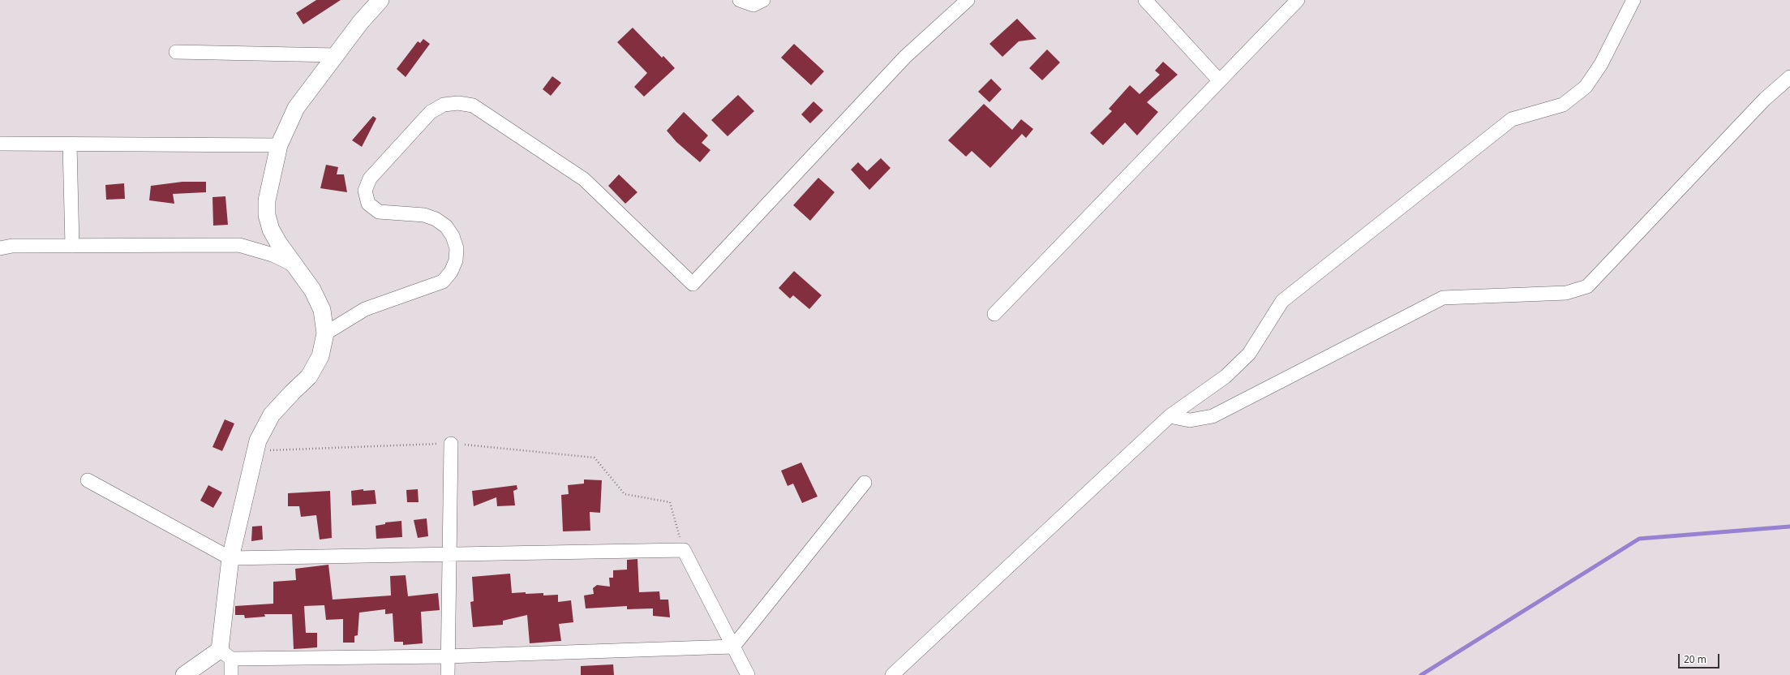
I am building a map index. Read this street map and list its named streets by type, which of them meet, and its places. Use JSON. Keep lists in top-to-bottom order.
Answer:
{
  "scale_bar": "20 m"
}
